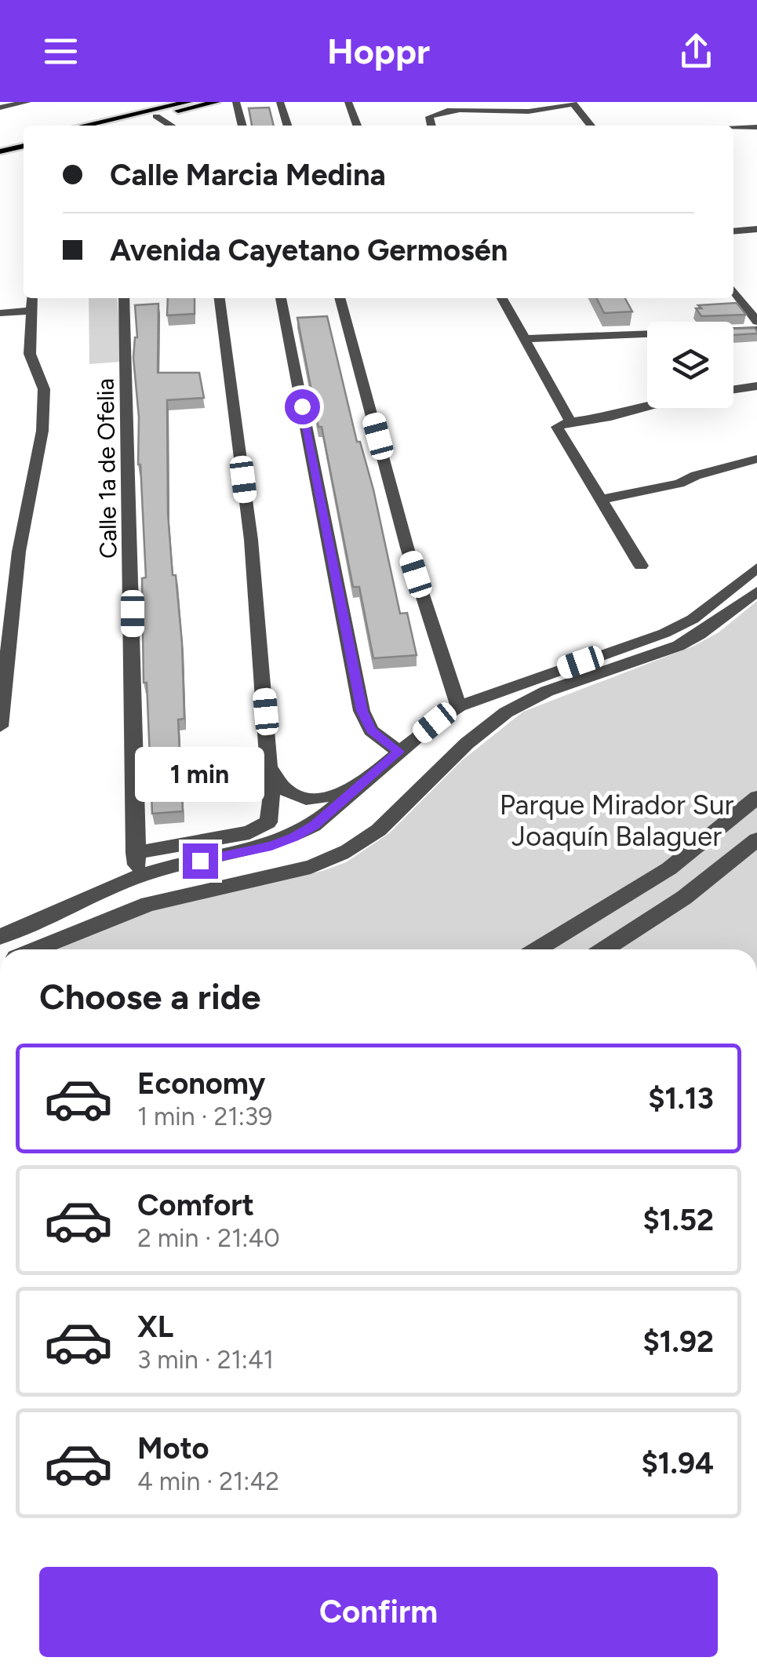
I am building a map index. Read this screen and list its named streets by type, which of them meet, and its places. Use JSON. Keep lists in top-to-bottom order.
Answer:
{
  "streets": {
    "street": ["Calle 1a de Ofelia"]
  },
  "parks": ["Parque Mirador Sur Joaquín Balaguer"],
  "page": {
    "header": "Hoppr",
    "banner": ["Calle Marcia Medina", "Avenida Cayetano Germosén"],
    "bubble": "1 min",
    "heading": "Choose a ride",
    "list": [
      {
        "name": "Economy",
        "note": "1 min · 21:39",
        "value": "$1.13"
      },
      {
        "name": "Comfort",
        "note": "2 min · 21:40",
        "value": "$1.52"
      },
      {
        "name": "XL",
        "note": "3 min · 21:41",
        "value": "$1.92"
      },
      {
        "name": "Moto",
        "note": "4 min · 21:42",
        "value": "$1.94"
      }
    ],
    "buttons": "Confirm"
  }
}
